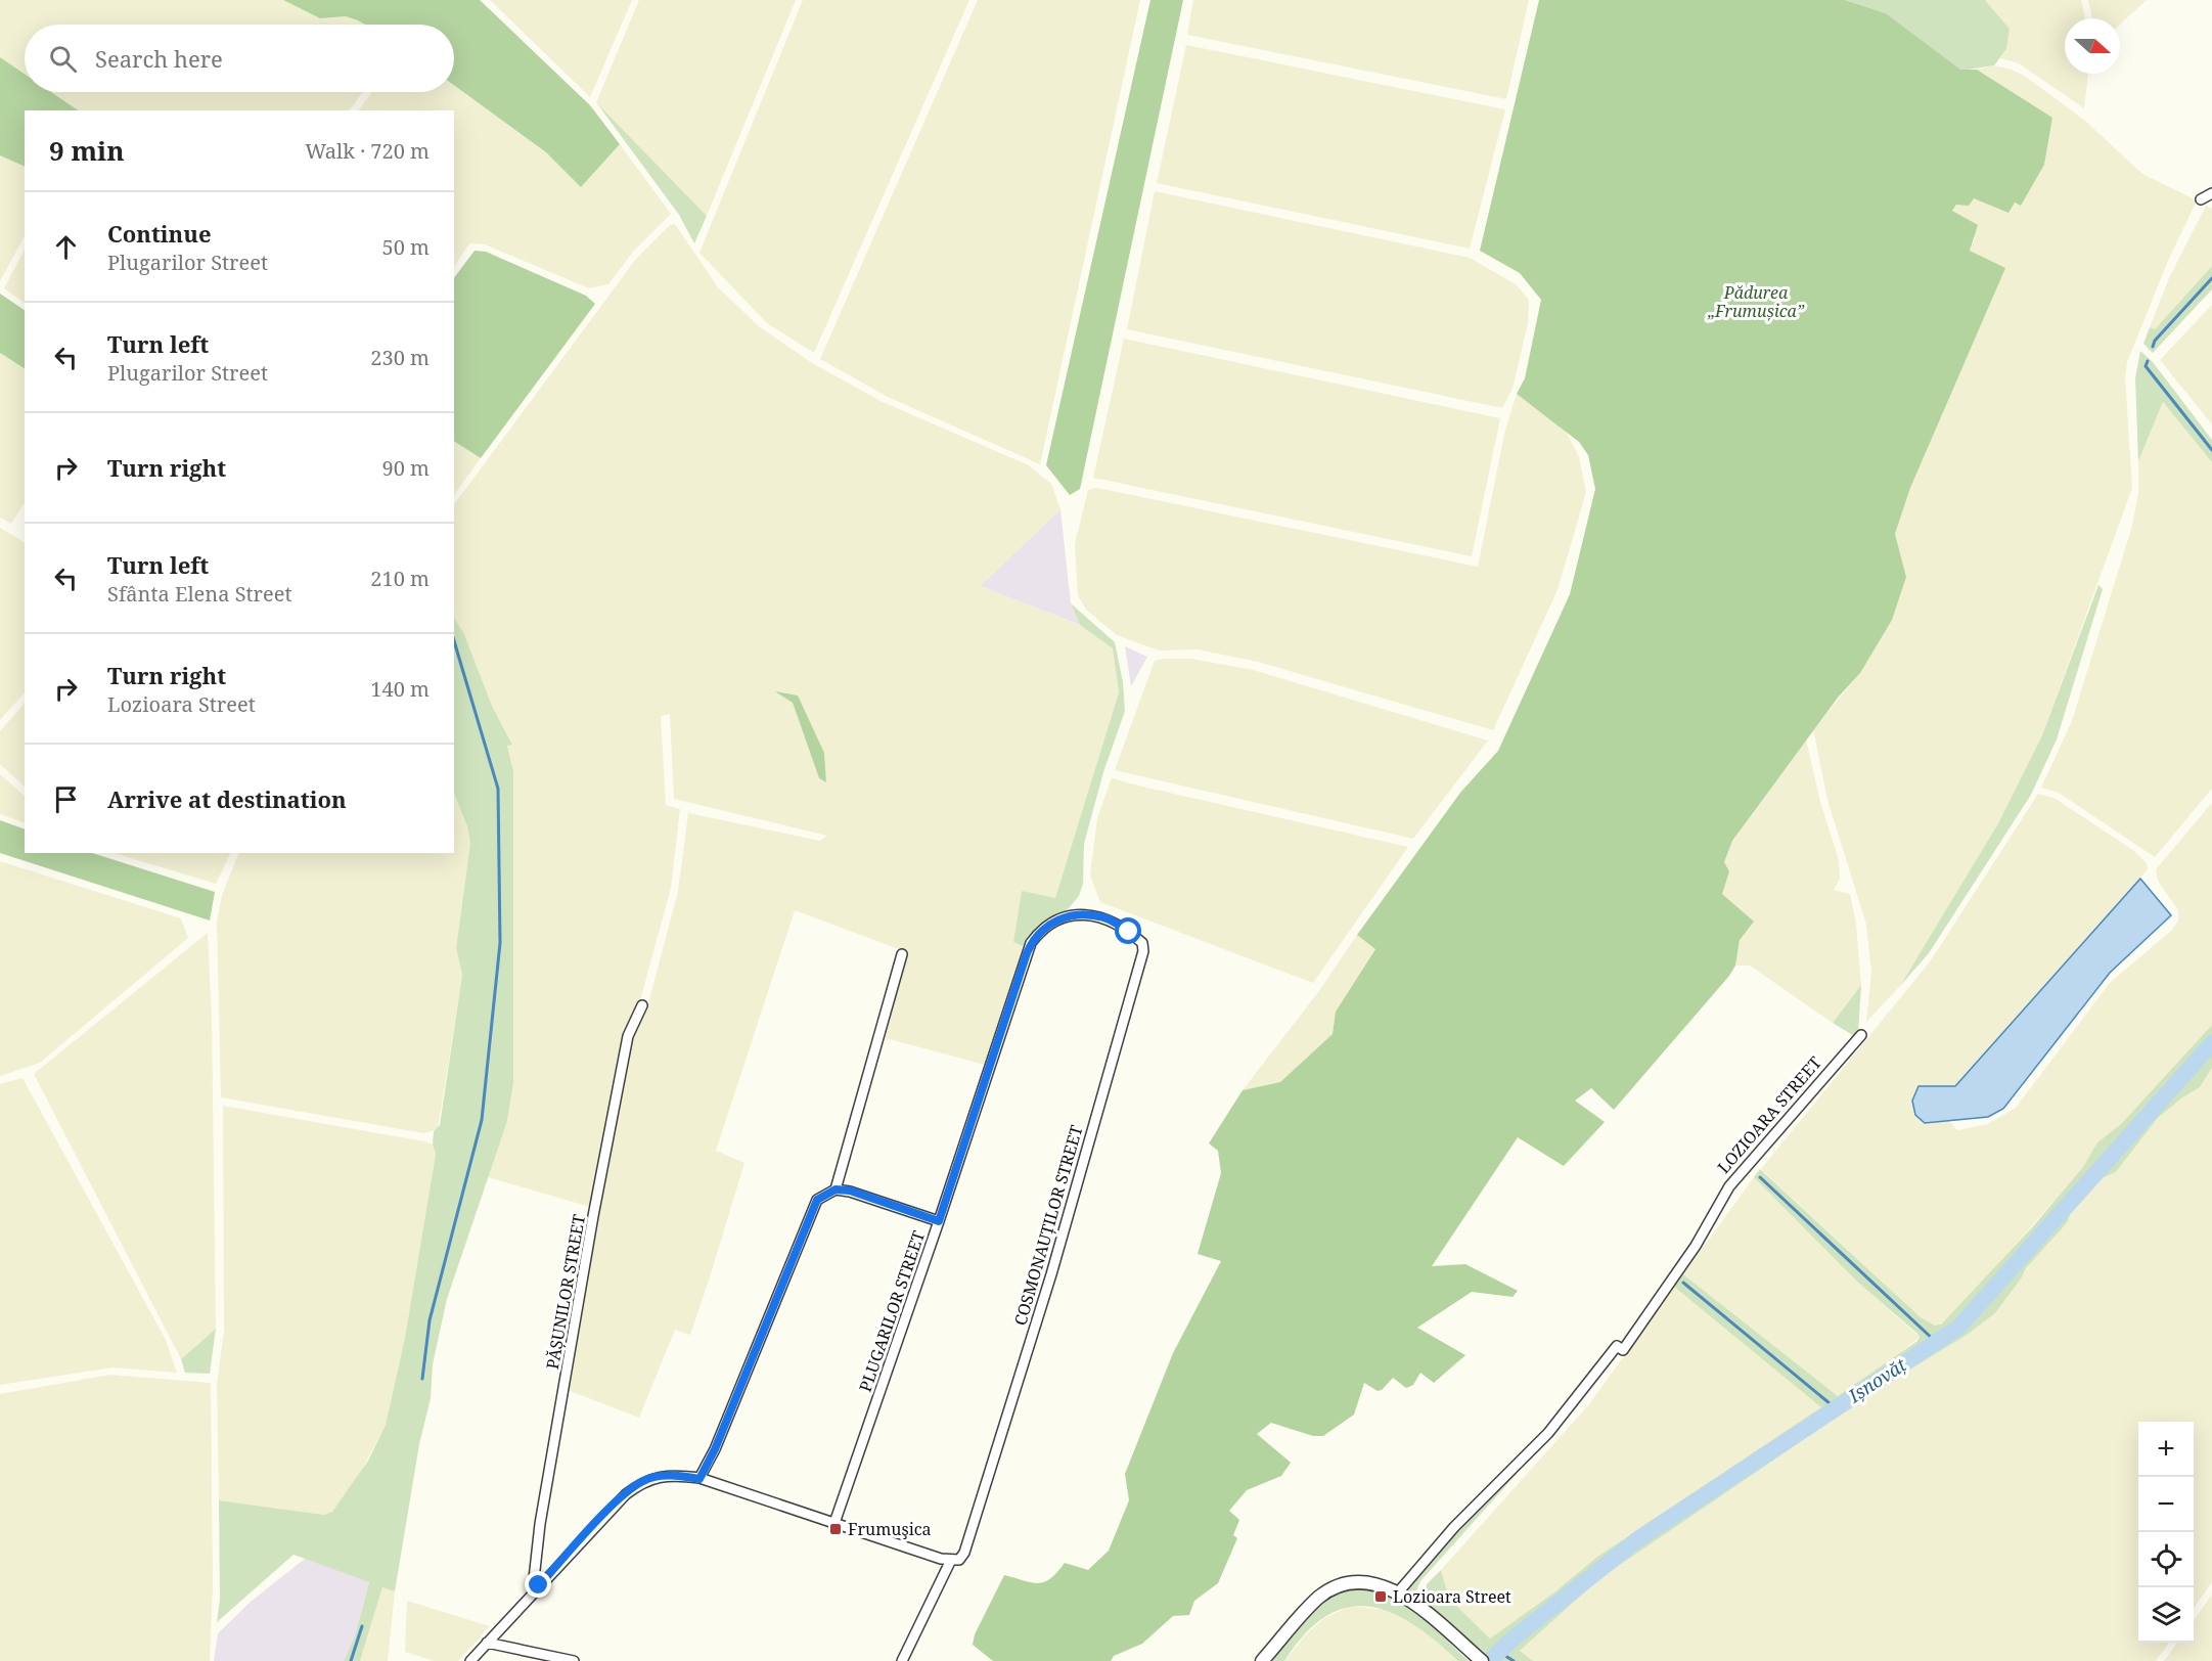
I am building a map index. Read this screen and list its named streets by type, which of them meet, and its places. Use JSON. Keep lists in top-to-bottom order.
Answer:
{
  "streets": {
    "street": [
      "LOZIOARA STREET",
      "COSMONAUȚILOR STREET",
      "PĂȘUNILOR STREET",
      "PLUGARILOR STREET"
    ]
  },
  "crossings": [
    ["COSMONAUȚILOR STREET", "PLUGARILOR STREET"]
  ],
  "water": ["Ișnovăț"],
  "parks": ["Pădurea „Frumușica”"],
  "places": {
    "transit": ["Frumuşica", "Lozioara Street"]
  },
  "north": "right",
  "page": {
    "search": "Search here",
    "heading": ["9 min", "Walk · 720 m"],
    "list": [
      ["Continue", "Plugarilor Street", "50 m"],
      ["Turn left", "Plugarilor Street", "230 m"],
      ["Turn right", "90 m"],
      ["Turn left", "Sfânta Elena Street", "210 m"],
      ["Turn right", "Lozioara Street", "140 m"],
      "Arrive at destination"
    ],
    "map_buttons": ["+", "−"]
  }
}
